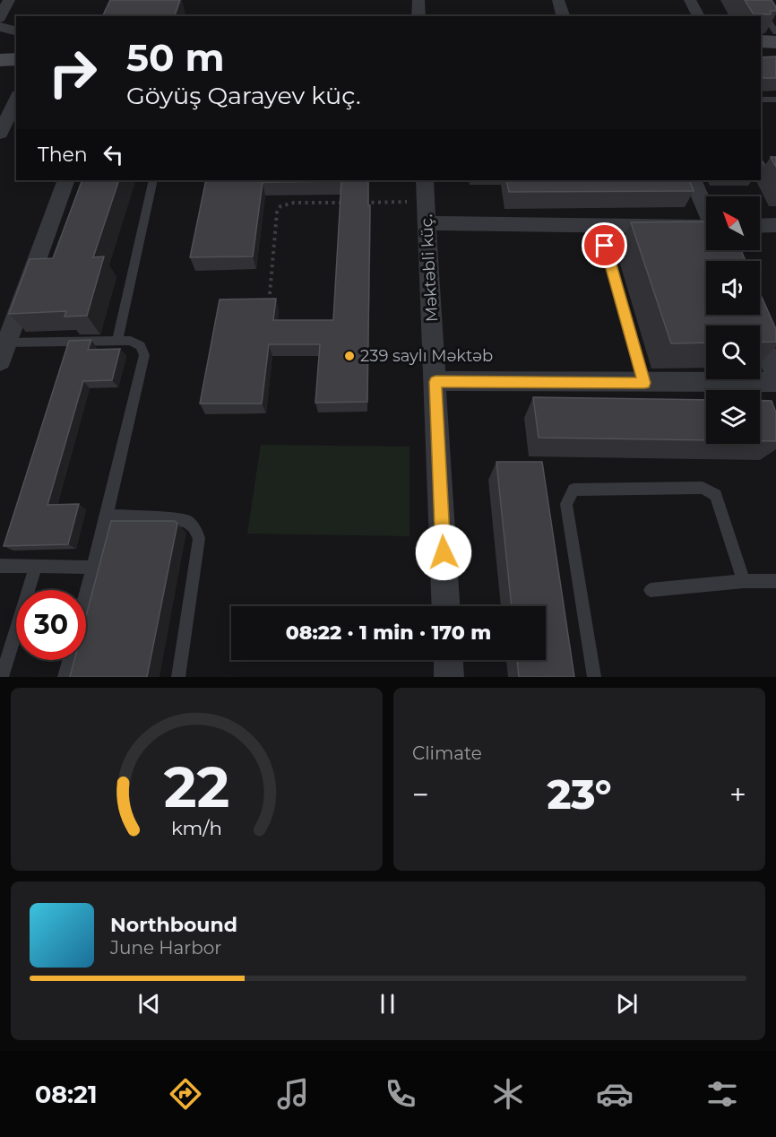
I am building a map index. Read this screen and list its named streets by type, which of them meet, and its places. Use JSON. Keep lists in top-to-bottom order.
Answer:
{
  "streets": {
    "street": ["Məktəbli küç."]
  },
  "places": ["239 saylı Məktəb"],
  "north": "top left",
  "page": {
    "turn": ["50 m", "Göyüş Qarayev küç."],
    "then": "Then",
    "limit": "30",
    "trip": "08:22 · 1 min · 170 m",
    "tile": "Climate",
    "heat": ["−", "23°", "+"],
    "song": ["Northbound", "June Harbor"],
    "tabs": "08:21",
    "gauge": ["22", "km/h"]
  }
}
